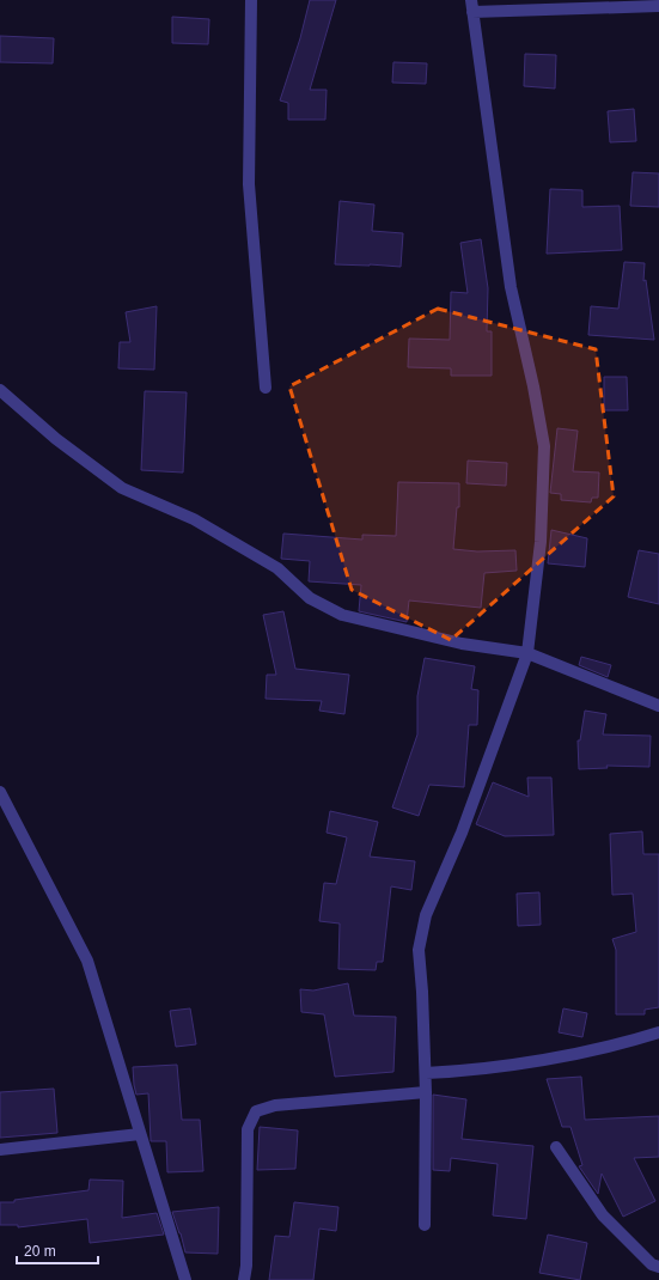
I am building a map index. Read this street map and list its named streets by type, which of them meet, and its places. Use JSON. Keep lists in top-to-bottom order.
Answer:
{
  "scale_bar": "20 m"
}
